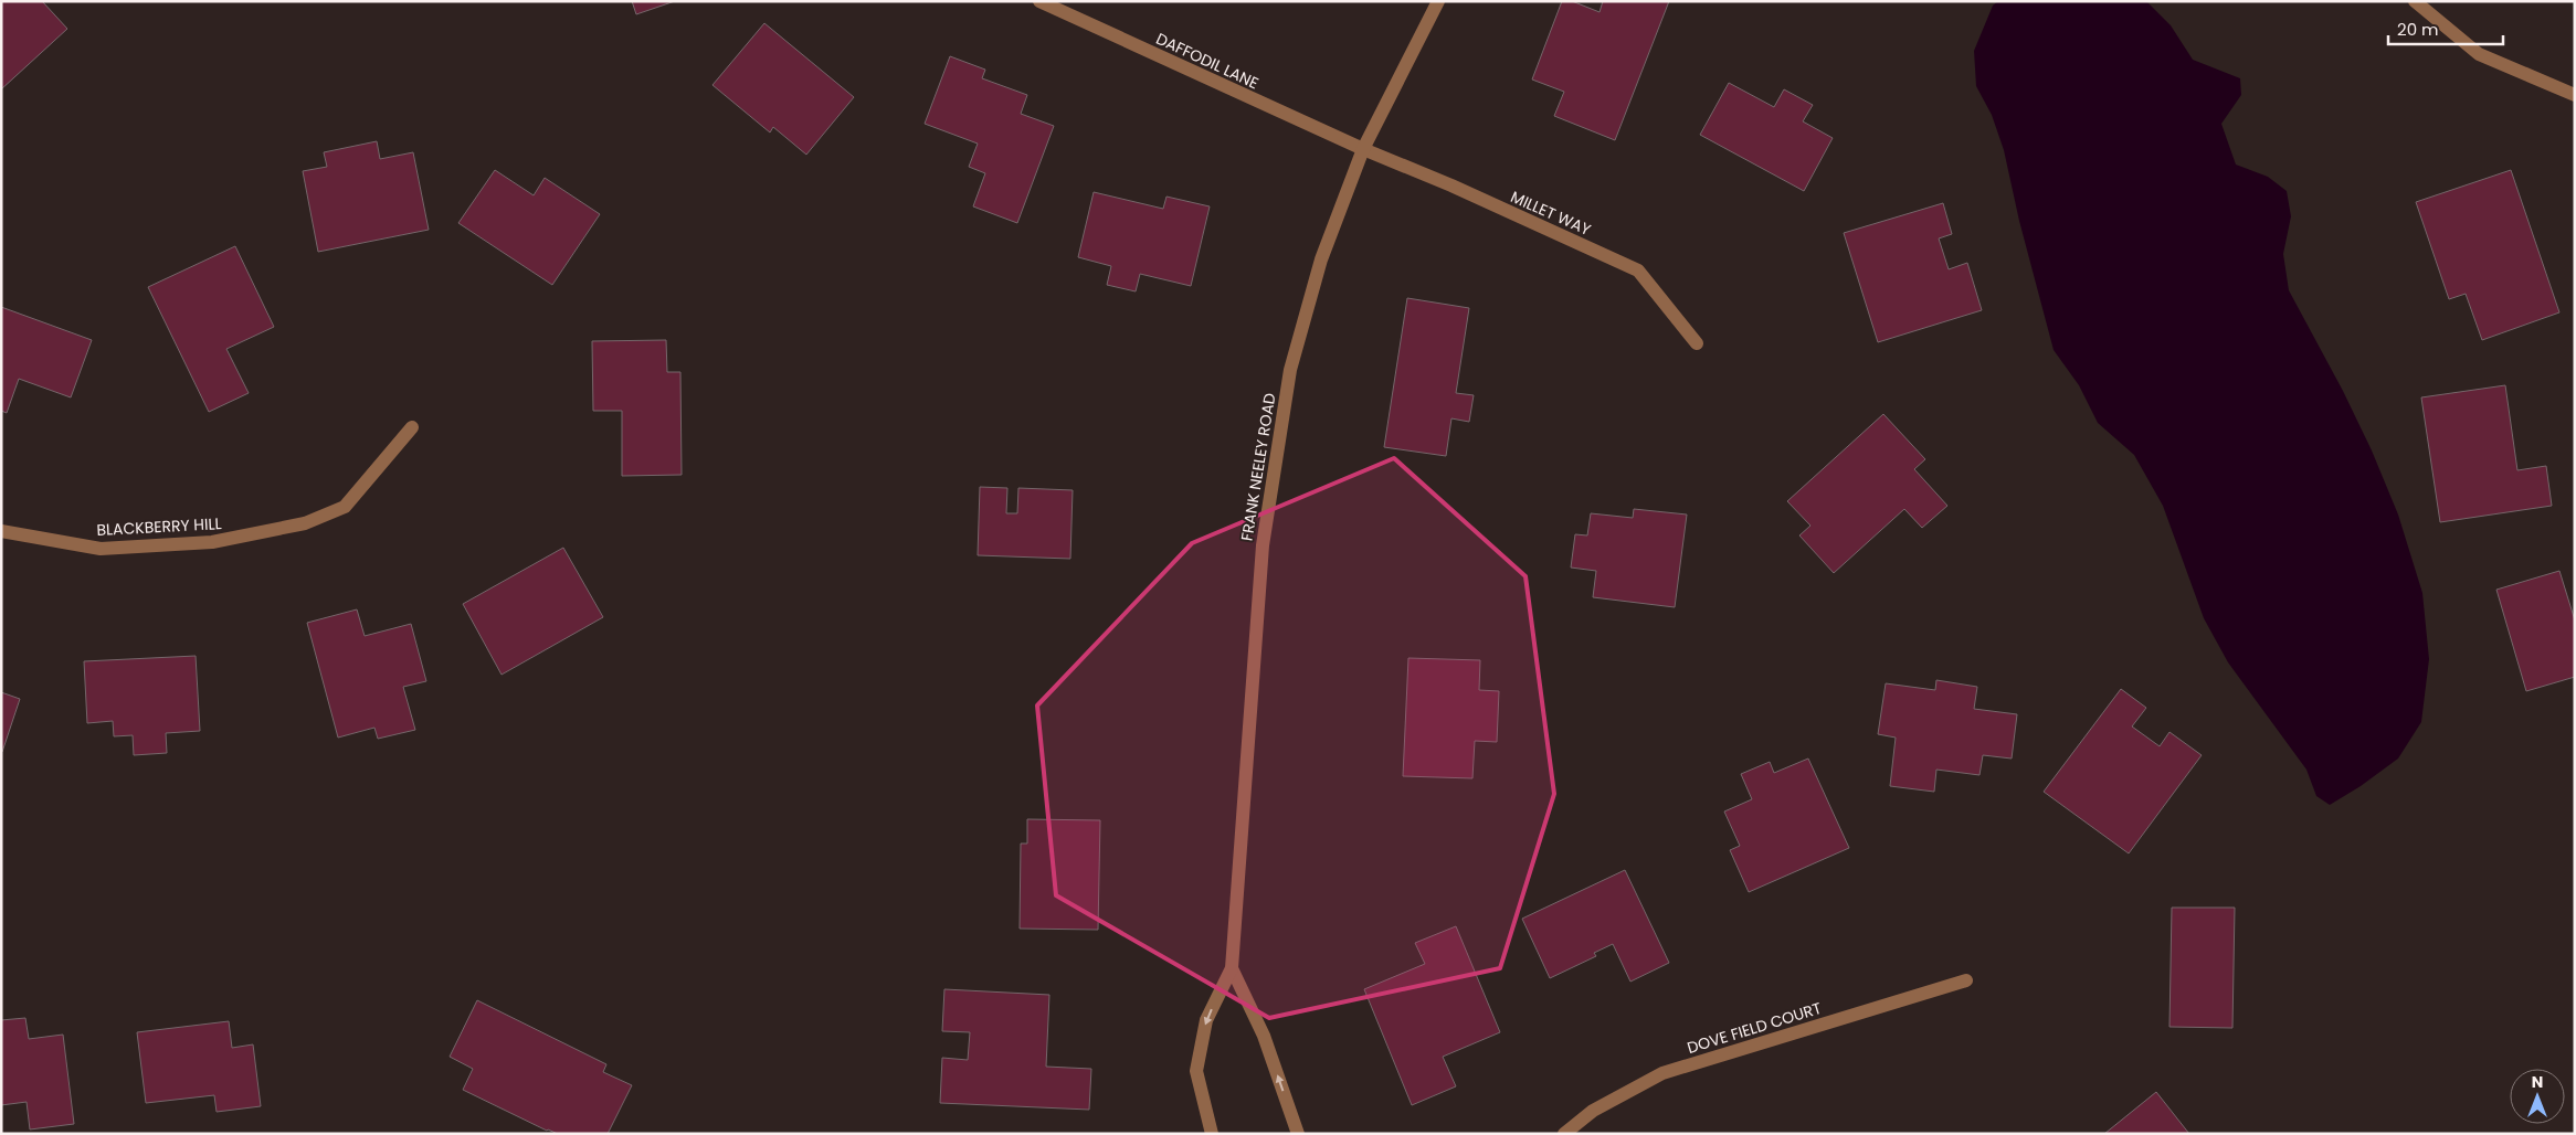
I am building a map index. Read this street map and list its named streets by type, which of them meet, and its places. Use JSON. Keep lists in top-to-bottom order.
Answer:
{
  "streets": {
    "street": [
      "DAFFODIL LANE",
      "MILLET WAY",
      "FRANK NEELEY ROAD",
      "BLACKBERRY HILL",
      "DOVE FIELD COURT"
    ]
  },
  "crossings": [
    ["DAFFODIL LANE", "MILLET WAY"],
    ["DAFFODIL LANE", "FRANK NEELEY ROAD"],
    ["MILLET WAY", "FRANK NEELEY ROAD"]
  ],
  "scale_bar": "20 m",
  "north": "top"
}
